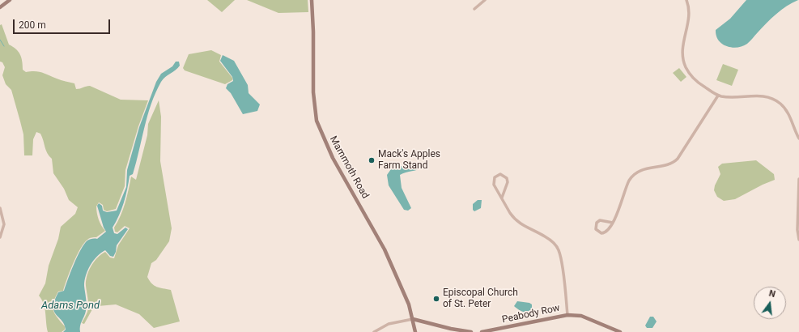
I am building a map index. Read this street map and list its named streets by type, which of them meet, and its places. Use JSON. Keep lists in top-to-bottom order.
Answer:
{
  "streets": {
    "main road": ["Mammoth Road", "Peabody Row"]
  },
  "water": ["Adams Pond"],
  "places": ["Mack's Apples Farm Stand", "Episcopal Church of St. Peter"],
  "scale_bar": "200 m",
  "north": "top"
}
